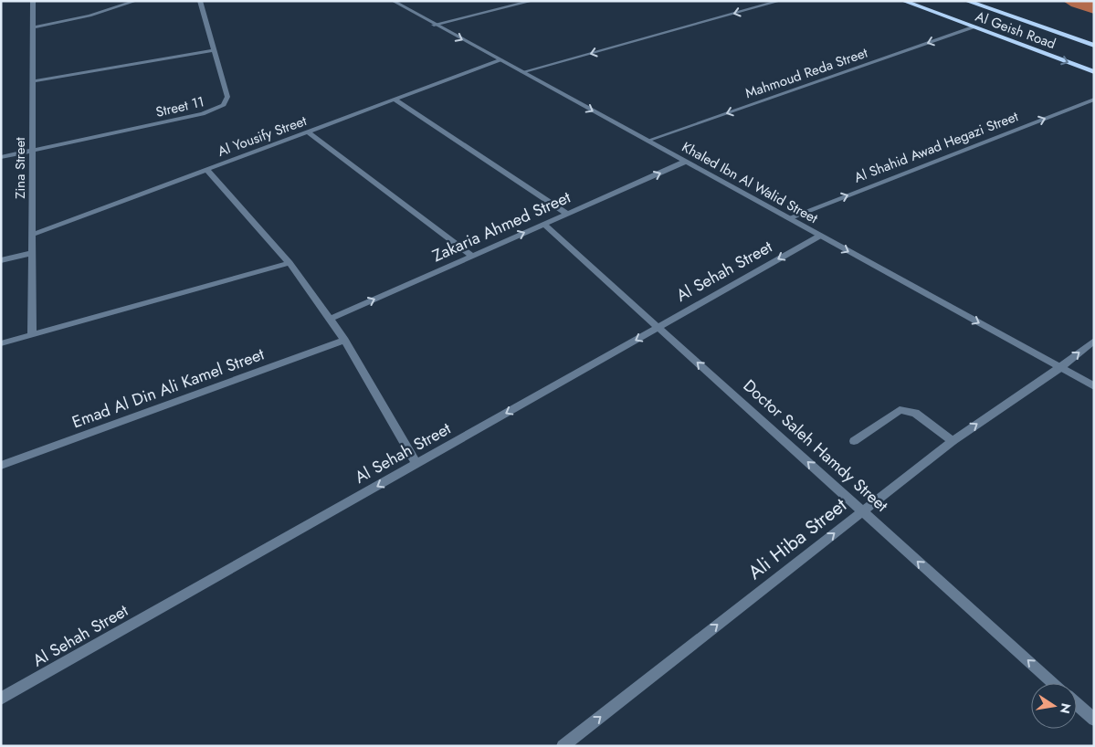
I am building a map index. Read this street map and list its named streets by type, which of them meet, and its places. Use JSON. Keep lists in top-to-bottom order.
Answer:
{
  "streets": {
    "highway": ["Al Geish Road"],
    "street": [
      "Mahmoud Reda Street",
      "Street 11",
      "Al Yousify Street",
      "Al Shahid Awad Hegazi Street",
      "Zina Street",
      "Khaled Ibn Al Walid Street",
      "Zakaria Ahmed Street",
      "Al Sehah Street",
      "Emad Al Din Ali Kamel Street",
      "Doctor Saleh Hamdy Street",
      "Ali Hiba Street"
    ]
  },
  "crossings": [
    ["Al Geish Road", "Mahmoud Reda Street"],
    ["Mahmoud Reda Street", "Khaled Ibn Al Walid Street"],
    ["Street 11", "Zina Street"],
    ["Al Yousify Street", "Zina Street"],
    ["Al Yousify Street", "Khaled Ibn Al Walid Street"],
    ["Al Shahid Awad Hegazi Street", "Khaled Ibn Al Walid Street"],
    ["Khaled Ibn Al Walid Street", "Zakaria Ahmed Street"],
    ["Khaled Ibn Al Walid Street", "Al Sehah Street"],
    ["Khaled Ibn Al Walid Street", "Ali Hiba Street"],
    ["Zakaria Ahmed Street", "Doctor Saleh Hamdy Street"],
    ["Al Sehah Street", "Doctor Saleh Hamdy Street"],
    ["Doctor Saleh Hamdy Street", "Ali Hiba Street"]
  ],
  "one_way": [
    "Mahmoud Reda Street",
    "Al Shahid Awad Hegazi Street",
    "Khaled Ibn Al Walid Street",
    "Zakaria Ahmed Street",
    "Al Sehah Street",
    "Doctor Saleh Hamdy Street",
    "Ali Hiba Street"
  ],
  "north": "right"
}
